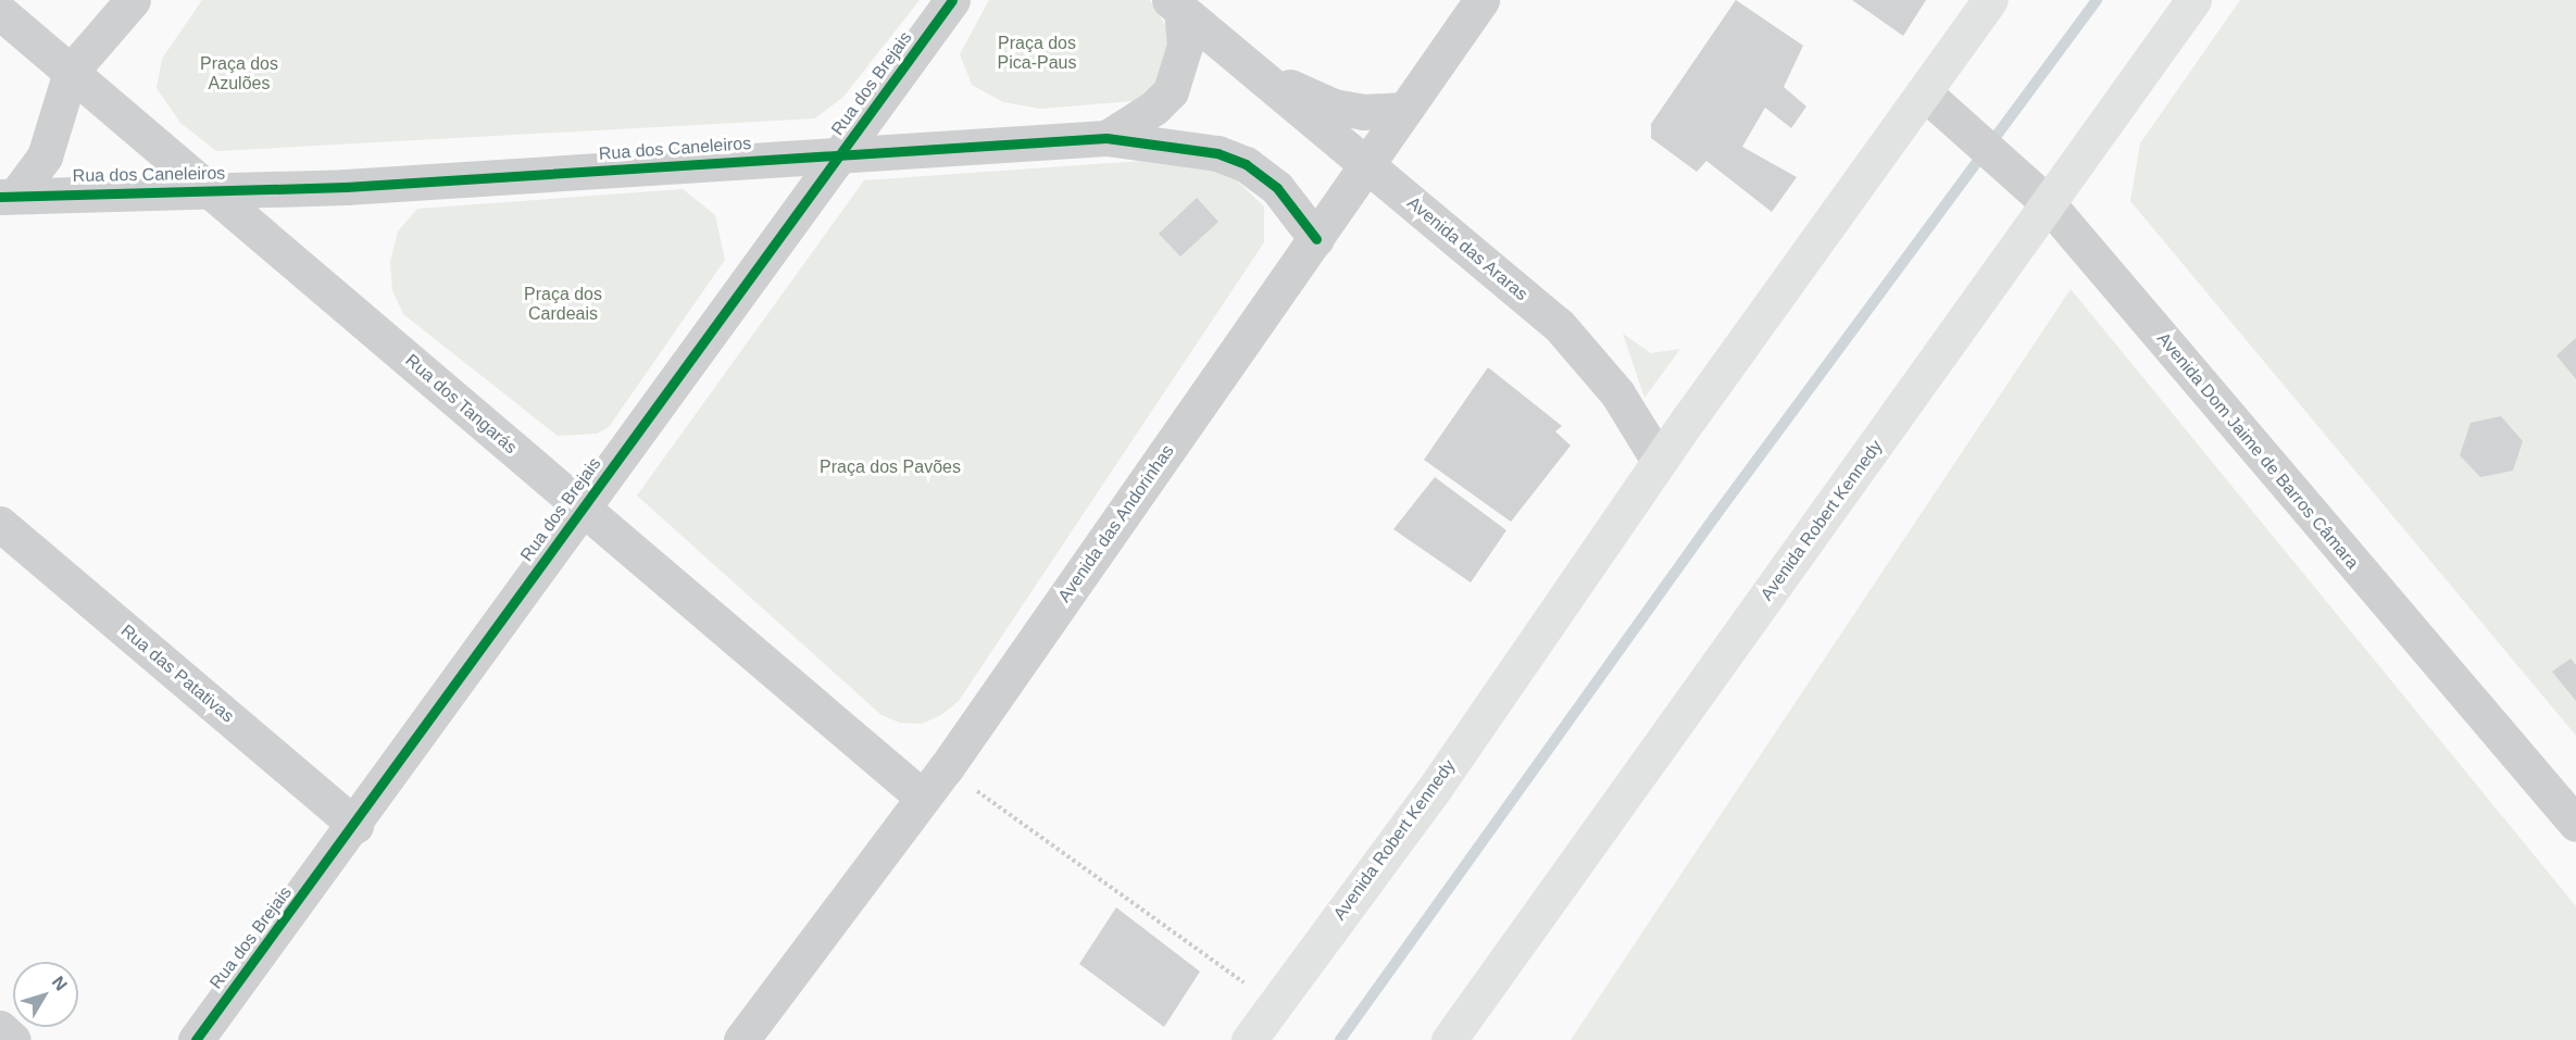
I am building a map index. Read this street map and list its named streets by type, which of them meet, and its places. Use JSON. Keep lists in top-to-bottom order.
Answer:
{
  "streets": {
    "main road": ["Avenida Robert Kennedy"],
    "street": [
      "Rua dos Brejais",
      "Rua dos Caneleiros",
      "Avenida das Araras",
      "Rua dos Tangarás",
      "Avenida Dom Jaime de Barros Câmara",
      "Avenida das Andorinhas",
      "Rua das Patativas"
    ]
  },
  "crossings": [
    ["Rua dos Brejais", "Rua dos Caneleiros"],
    ["Rua dos Brejais", "Rua dos Tangarás"],
    ["Rua dos Brejais", "Rua das Patativas"],
    ["Rua dos Caneleiros", "Avenida das Araras"],
    ["Rua dos Caneleiros", "Rua dos Tangarás"],
    ["Rua dos Caneleiros", "Avenida das Andorinhas"],
    ["Avenida das Araras", "Avenida Robert Kennedy"],
    ["Avenida das Araras", "Avenida das Andorinhas"],
    ["Rua dos Tangarás", "Avenida das Andorinhas"],
    ["Avenida Dom Jaime de Barros Câmara", "Avenida Robert Kennedy"]
  ],
  "parks": [
    "Praça dos Pica-Paus",
    "Praça dos Azulões",
    "Praça dos Cardeais",
    "Praça dos Pavões"
  ],
  "north": "top right"
}
